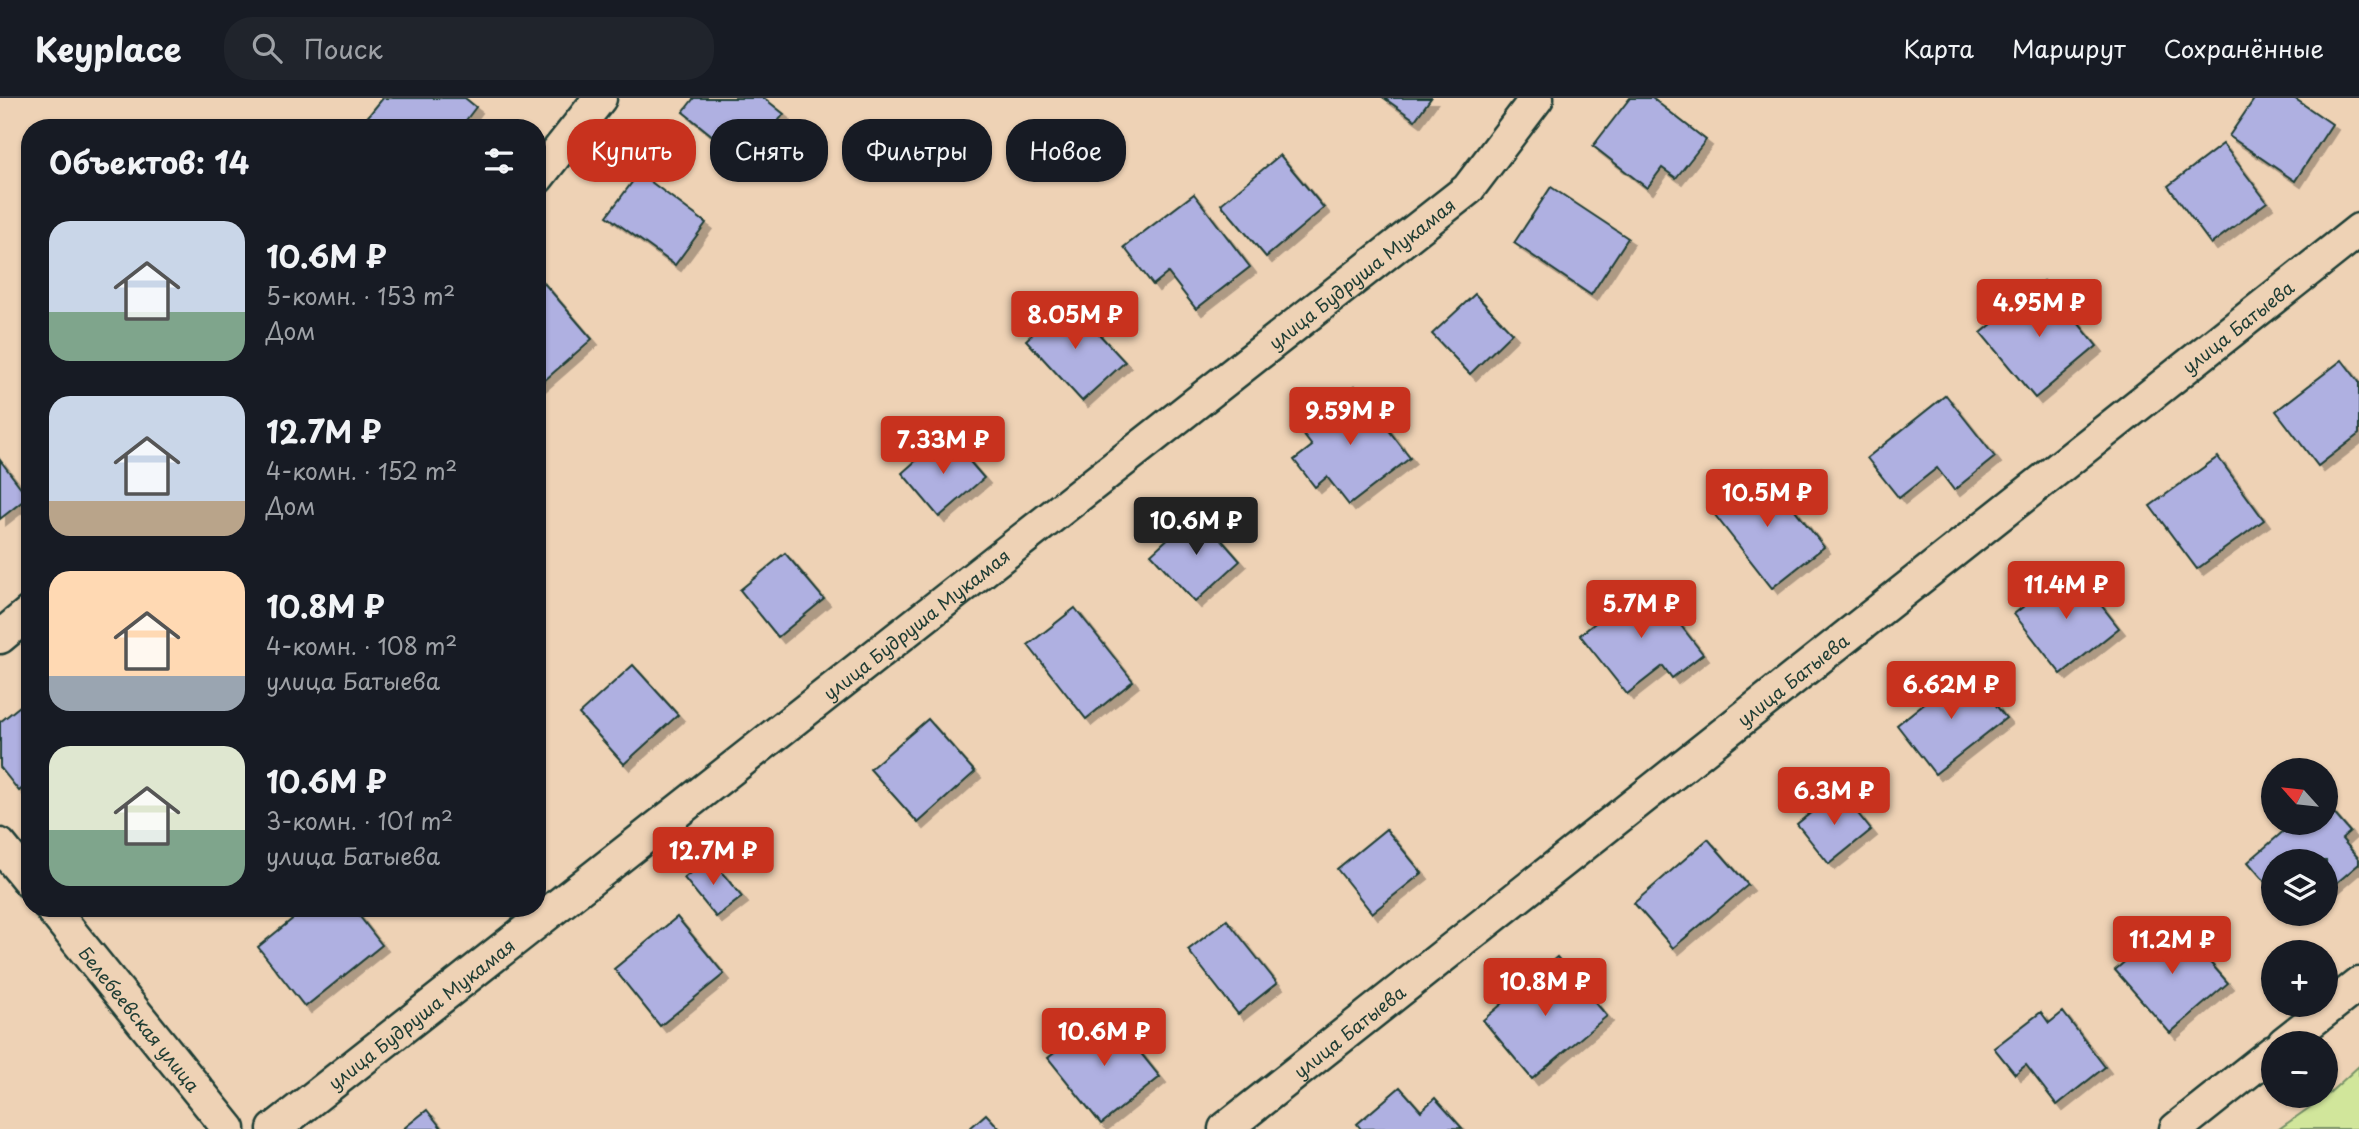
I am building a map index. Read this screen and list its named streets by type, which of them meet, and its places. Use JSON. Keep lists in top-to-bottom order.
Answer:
{
  "streets": {
    "street": ["улица Будруша Мукамая", "улица Батыева", "Белебеевская улица"]
  },
  "north": "top left",
  "page": {
    "header": "Keyplace",
    "search": "Поиск",
    "nav": ["Карта", "Маршрут", "Сохранённые"],
    "chip": [
      "Купить",
      "Снять",
      "Фильтры",
      "Новое"
    ],
    "heading": "Объектов: 14",
    "list": [
      {
        "name": "10.6M ₽",
        "note": "5-комн. · 153 m² · Дом"
      },
      {
        "name": "12.7M ₽",
        "note": "4-комн. · 152 m² · Дом"
      },
      {
        "name": "10.8M ₽",
        "note": "4-комн. · 108 m² · улица Батыева"
      },
      {
        "name": "10.6M ₽",
        "note": "3-комн. · 101 m² · улица Батыева"
      }
    ],
    "price": [
      "4.95M ₽",
      "8.05M ₽",
      "9.59M ₽",
      "7.33M ₽",
      "10.5M ₽",
      "10.6M ₽",
      "11.4M ₽",
      "5.7M ₽",
      "6.62M ₽",
      "6.3M ₽",
      "12.7M ₽",
      "11.2M ₽",
      "10.8M ₽",
      "10.6M ₽"
    ],
    "map_buttons": ["+", "−"]
  }
}
